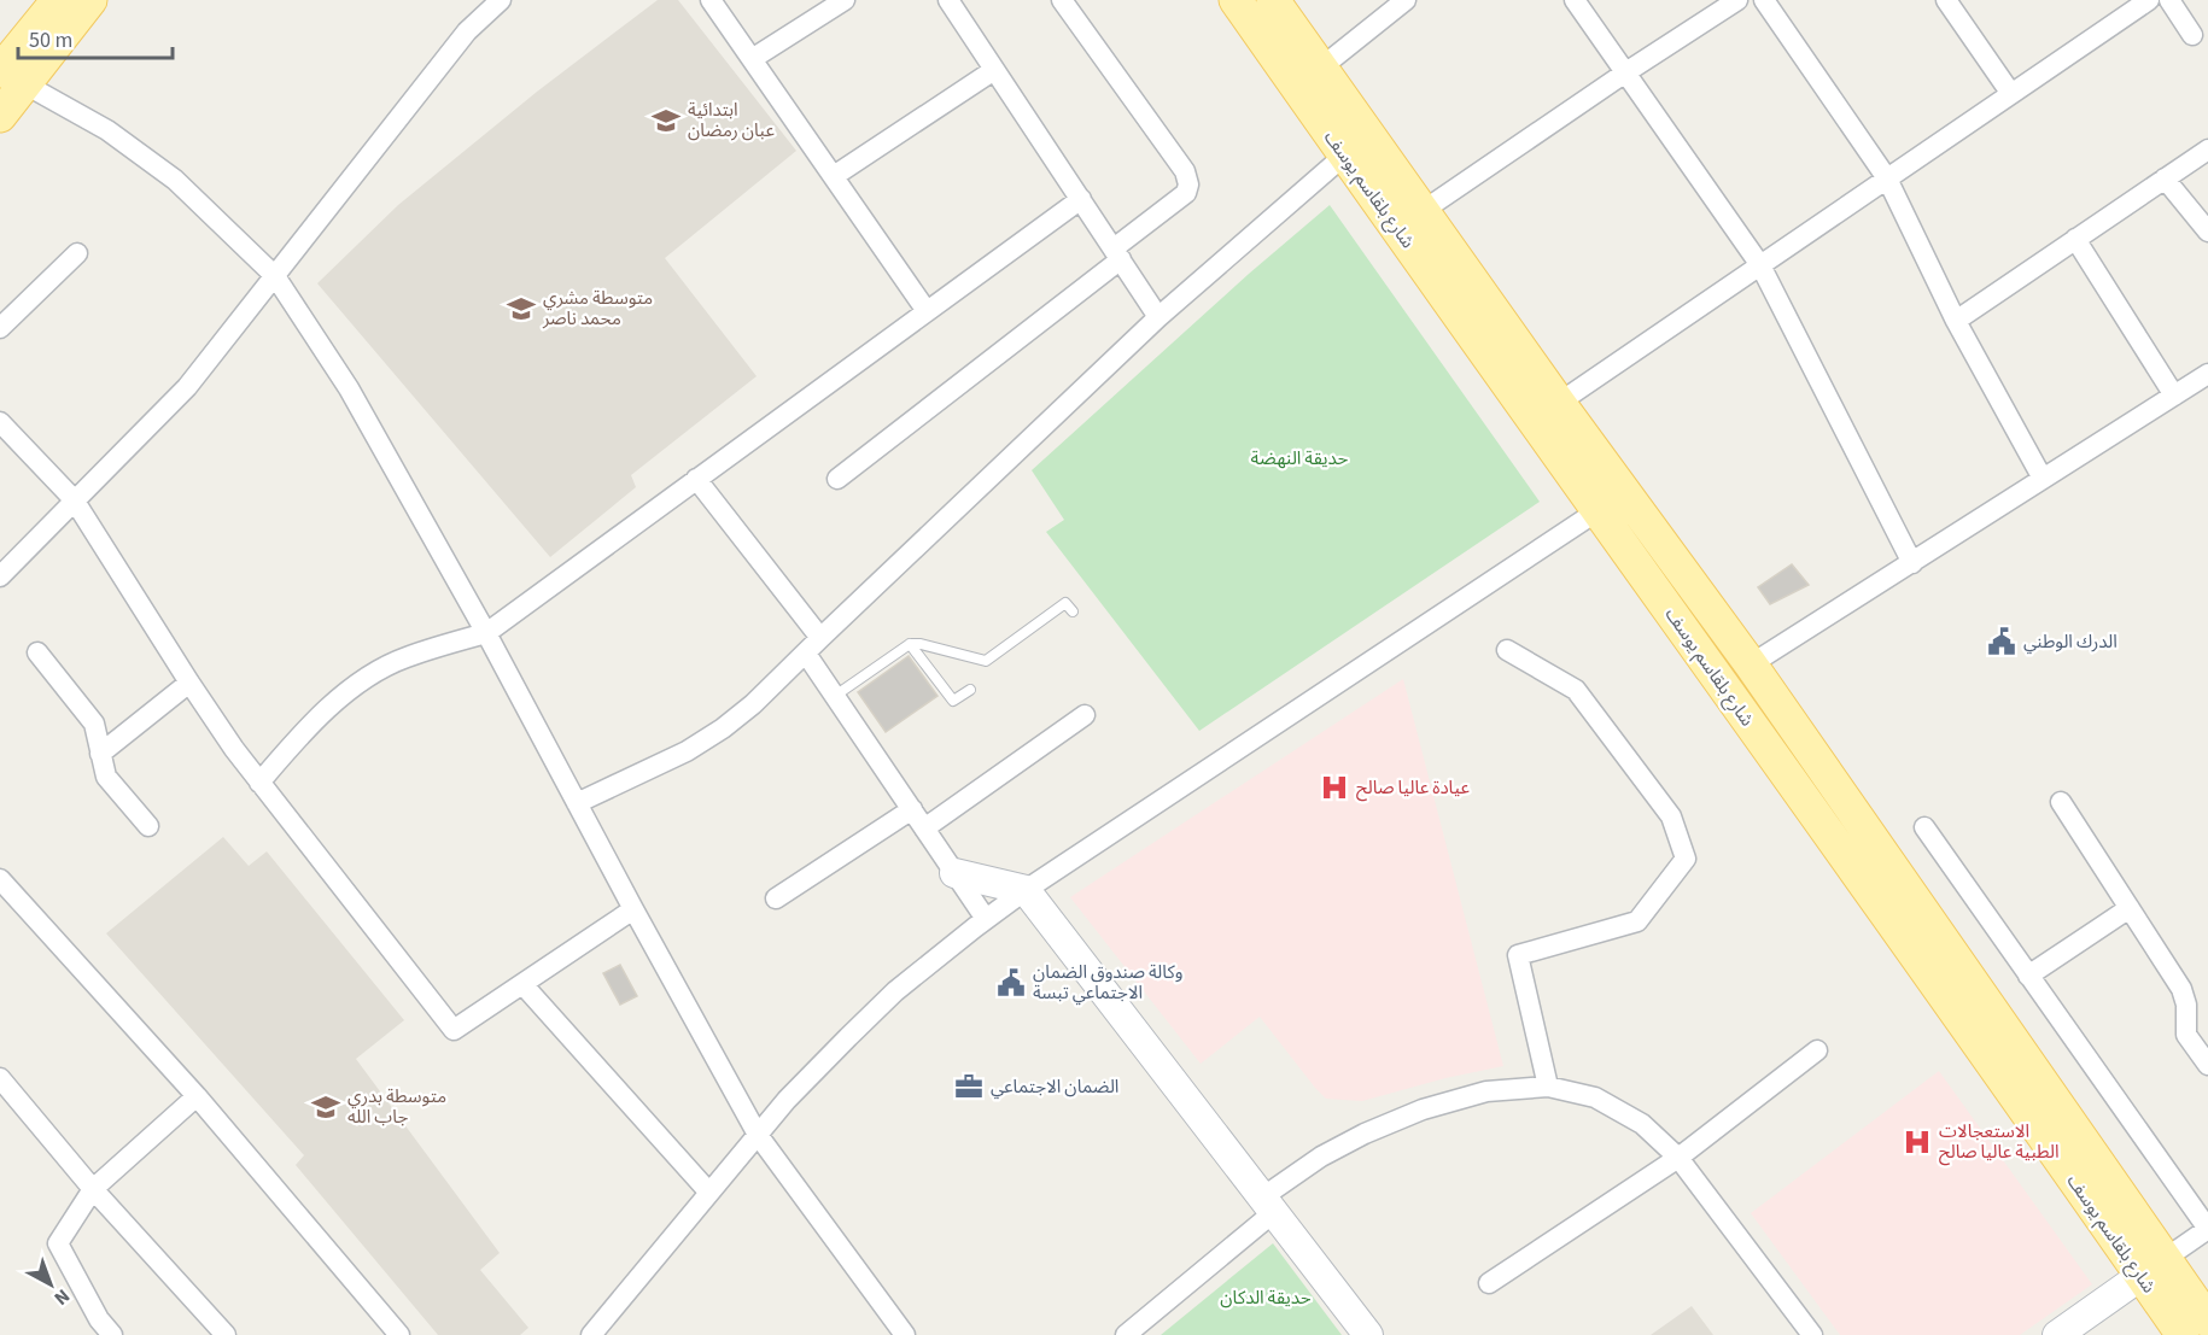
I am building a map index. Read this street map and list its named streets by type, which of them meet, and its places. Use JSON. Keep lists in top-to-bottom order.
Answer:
{
  "streets": {
    "main road": ["شارع بلقاسم يوسف"]
  },
  "parks": ["حديقة النهضة", "حديقة الدكان"],
  "places": {
    "school or university": ["ابتدائية عبان رمضان", "متوسطة مشري محمد ناصر", "متوسطة بدري جاب الله"],
    "public building": ["الدرك الوطني", "وكالة صندوق الضمان الاجتماعي تبسة"],
    "hospital": ["عيادة عاليا صالح", "الاستعجالات الطبية عاليا صالح"],
    "office": ["الضمان الاجتماعي"]
  },
  "scale_bar": "50 m",
  "north": "bottom right"
}
